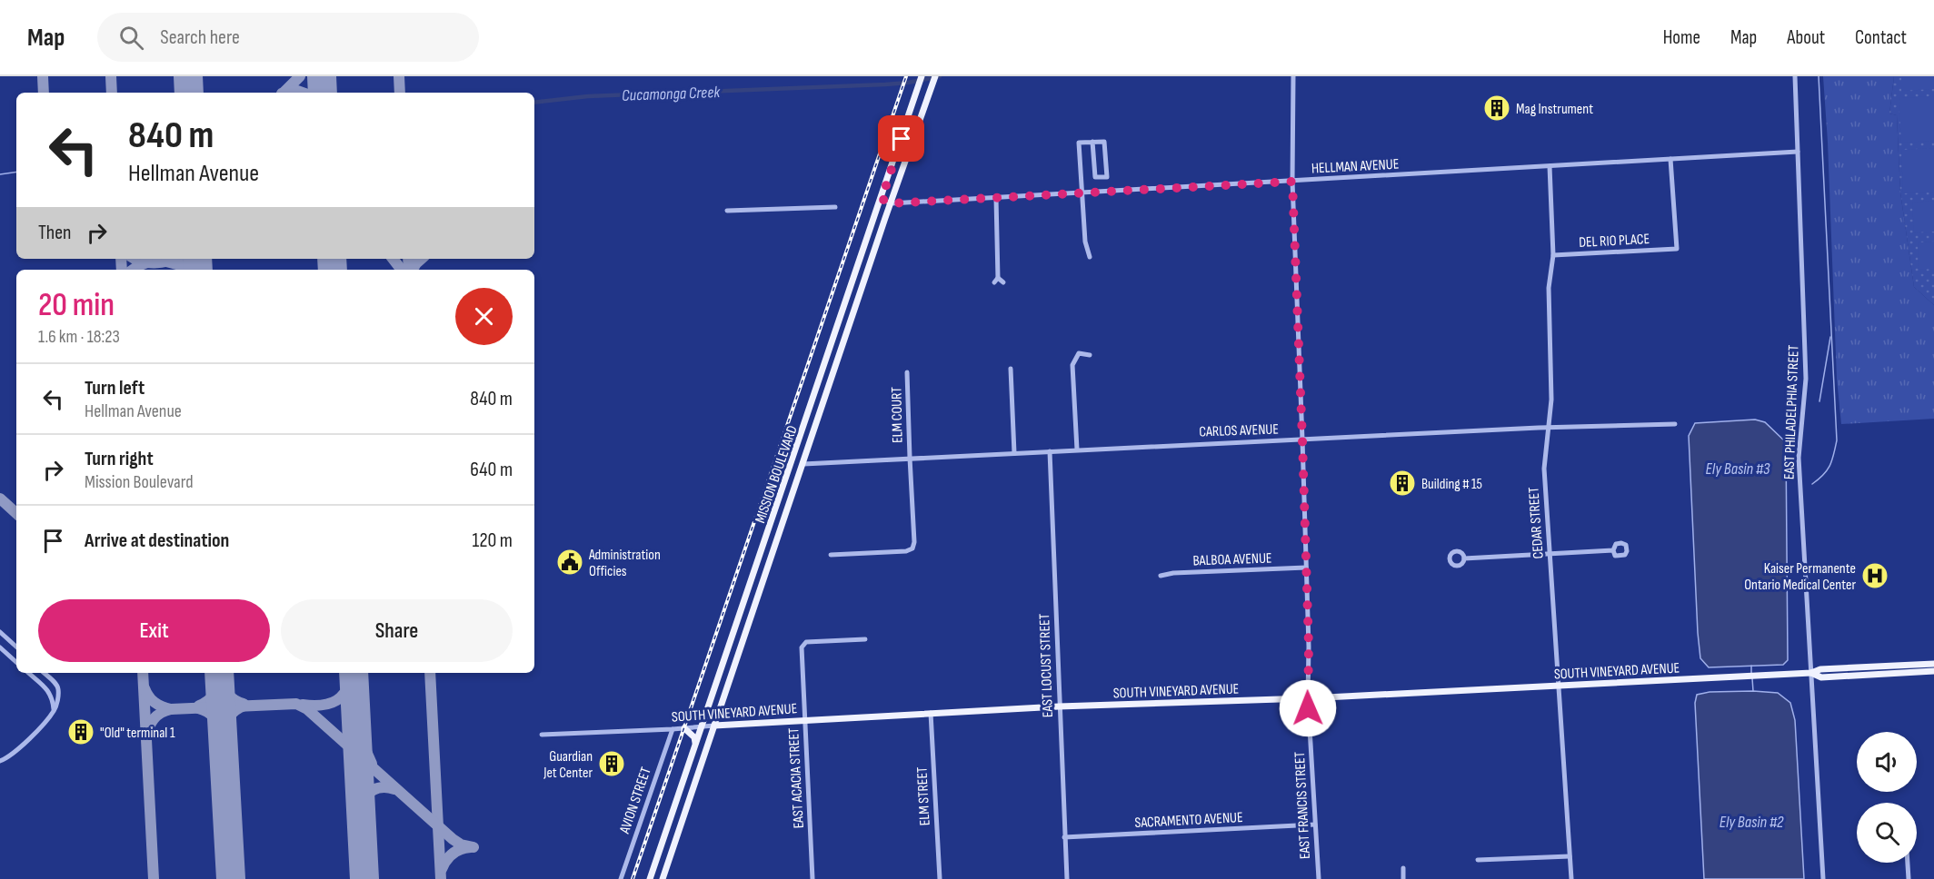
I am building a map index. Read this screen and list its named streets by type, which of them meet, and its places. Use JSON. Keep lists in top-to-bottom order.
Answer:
{
  "streets": {
    "main road": ["MISSION BOULEVARD", "SOUTH VINEYARD AVENUE"],
    "street": [
      "HELLMAN AVENUE",
      "DEL RIO PLACE",
      "EAST PHILADELPHIA STREET",
      "ELM COURT",
      "CARLOS AVENUE",
      "CEDAR STREET",
      "BALBOA AVENUE",
      "EAST LOCUST STREET",
      "EAST ACACIA STREET",
      "ELM STREET",
      "AVION STREET",
      "EAST FRANCIS STREET",
      "SACRAMENTO AVENUE"
    ]
  },
  "crossings": [
    ["HELLMAN AVENUE", "DEL RIO PLACE"],
    ["HELLMAN AVENUE", "EAST PHILADELPHIA STREET"],
    ["HELLMAN AVENUE", "MISSION BOULEVARD"],
    ["HELLMAN AVENUE", "CEDAR STREET"],
    ["HELLMAN AVENUE", "EAST FRANCIS STREET"],
    ["DEL RIO PLACE", "CEDAR STREET"],
    ["EAST PHILADELPHIA STREET", "SOUTH VINEYARD AVENUE"],
    ["ELM COURT", "CARLOS AVENUE"],
    ["CARLOS AVENUE", "MISSION BOULEVARD"],
    ["CARLOS AVENUE", "CEDAR STREET"],
    ["CARLOS AVENUE", "EAST LOCUST STREET"],
    ["CARLOS AVENUE", "EAST FRANCIS STREET"],
    ["MISSION BOULEVARD", "SOUTH VINEYARD AVENUE"],
    ["CEDAR STREET", "SOUTH VINEYARD AVENUE"],
    ["BALBOA AVENUE", "EAST FRANCIS STREET"],
    ["EAST LOCUST STREET", "SOUTH VINEYARD AVENUE"],
    ["EAST LOCUST STREET", "SACRAMENTO AVENUE"],
    ["SOUTH VINEYARD AVENUE", "EAST ACACIA STREET"],
    ["SOUTH VINEYARD AVENUE", "ELM STREET"],
    ["SOUTH VINEYARD AVENUE", "AVION STREET"],
    ["SOUTH VINEYARD AVENUE", "EAST FRANCIS STREET"],
    ["EAST FRANCIS STREET", "SACRAMENTO AVENUE"]
  ],
  "water": ["Cucamonga Creek", "Ely Basin #3", "Ely Basin #2"],
  "places": {
    "building": [
      "Mag Instrument",
      "Building # 15",
      "\"Old\" terminal 1",
      "Guardian Jet Center"
    ],
    "public building": ["Administration Officies"],
    "hospital": ["Kaiser Permanente Ontario Medical Center"]
  },
  "page": {
    "header": "Map",
    "search": "Search here",
    "nav": [
      "Home",
      "Map",
      "About",
      "Contact"
    ],
    "turn": ["840 m", "Hellman Avenue"],
    "then": "Then",
    "heading": ["20 min", "1.6 km · 18:23"],
    "list": [
      {
        "name": "Turn left",
        "note": "Hellman Avenue",
        "value": "840 m"
      },
      {
        "name": "Turn right",
        "note": "Mission Boulevard",
        "value": "640 m"
      },
      {
        "name": "Arrive at destination",
        "value": "120 m"
      }
    ],
    "buttons": ["Exit", "Share"]
  }
}
